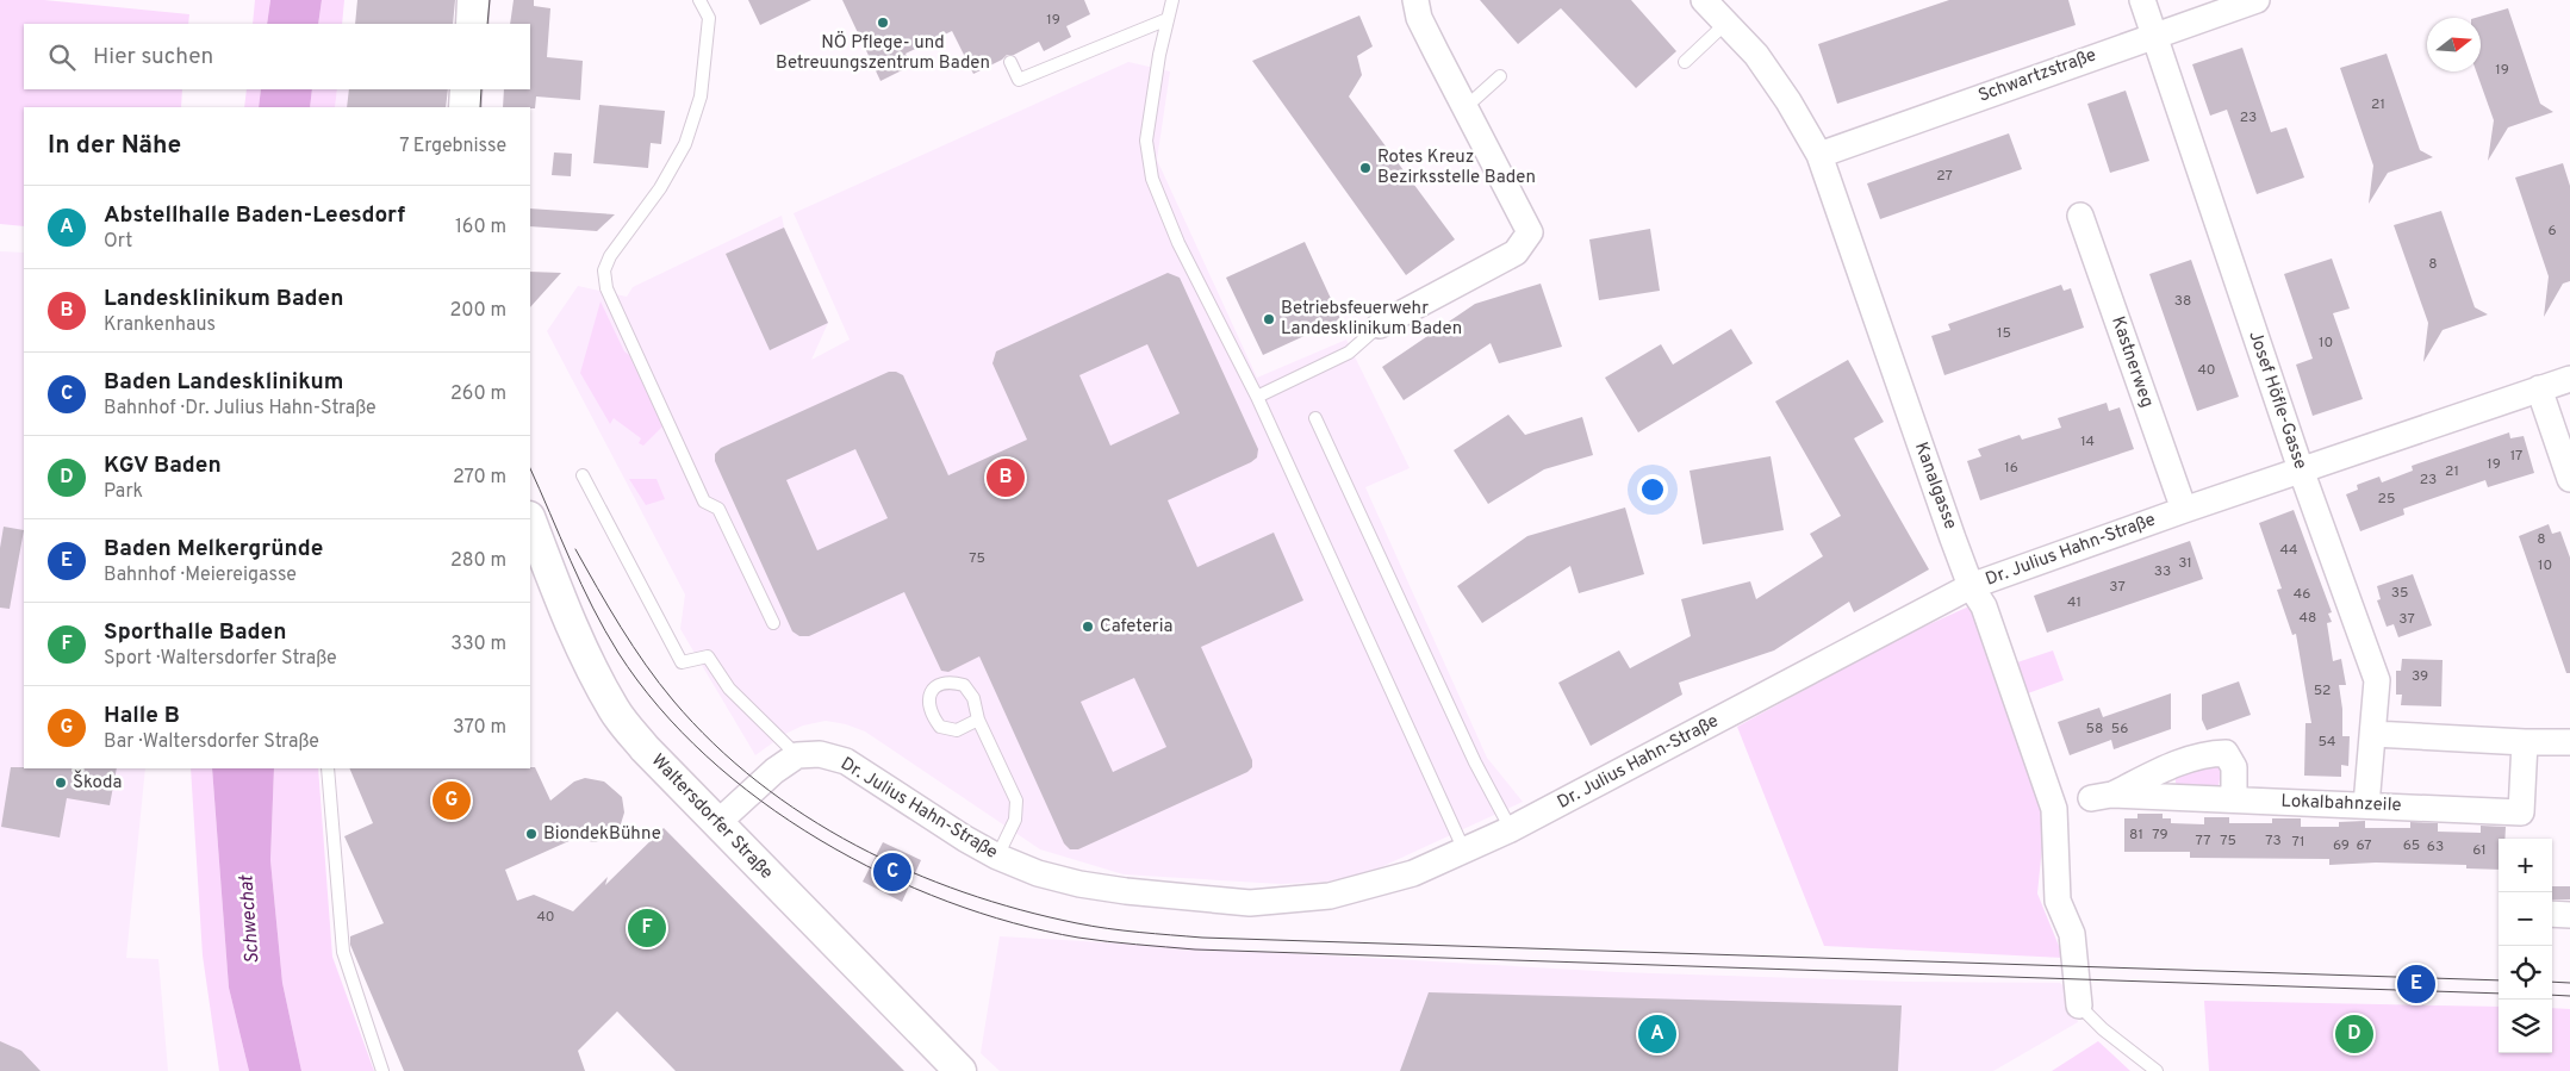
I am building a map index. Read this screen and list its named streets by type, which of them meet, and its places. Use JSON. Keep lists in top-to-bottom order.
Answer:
{
  "streets": {
    "street": [
      "Schwartzstraße",
      "Kastnerweg",
      "Josef Höfle-Gasse",
      "Kanalgasse",
      "Dr. Julius Hahn-Straße",
      "Lokalbahnzeile",
      "Waltersdorfer Straße"
    ]
  },
  "crossings": [
    ["Schwartzstraße", "Josef Höfle-Gasse"],
    ["Schwartzstraße", "Kanalgasse"],
    ["Kastnerweg", "Dr. Julius Hahn-Straße"],
    ["Josef Höfle-Gasse", "Dr. Julius Hahn-Straße"],
    ["Josef Höfle-Gasse", "Lokalbahnzeile"],
    ["Kanalgasse", "Dr. Julius Hahn-Straße"]
  ],
  "water": ["Schwechat"],
  "places": [
    "NÖ Pflege- und Betreuungszentrum Baden",
    "Rotes Kreuz Bezirksstelle Baden",
    "Betriebsfeuerwehr Landesklinikum Baden",
    "Cafeteria",
    "Škoda",
    "BiondekBühne"
  ],
  "house_numbers": [
    "19",
    "19",
    "21",
    "23",
    "27",
    "6",
    "8",
    "38",
    "15",
    "10",
    "40",
    "14",
    "17",
    "19",
    "16",
    "21",
    "23",
    "25",
    "8",
    "44",
    "75",
    "31",
    "10",
    "33",
    "37",
    "35",
    "46",
    "41",
    "48",
    "37",
    "39",
    "52",
    "58",
    "56",
    "54",
    "81",
    "79",
    "77",
    "75",
    "73",
    "71",
    "69",
    "67",
    "65",
    "63",
    "61",
    "40"
  ],
  "north": "right",
  "page": {
    "search": "Hier suchen",
    "heading": ["In der Nähe", "7 Ergebnisse"],
    "list": [
      {
        "mark": "A",
        "name": "Abstellhalle Baden-Leesdorf",
        "note": "Ort",
        "value": "160 m"
      },
      {
        "mark": "B",
        "name": "Landesklinikum Baden",
        "note": "Krankenhaus",
        "value": "200 m"
      },
      {
        "mark": "C",
        "name": "Baden Landesklinikum",
        "note": "Bahnhof · Dr. Julius Hahn-Straße",
        "value": "260 m"
      },
      {
        "mark": "D",
        "name": "KGV Baden",
        "note": "Park",
        "value": "270 m"
      },
      {
        "mark": "E",
        "name": "Baden Melkergründe",
        "note": "Bahnhof · Meiereigasse",
        "value": "280 m"
      },
      {
        "mark": "F",
        "name": "Sporthalle Baden",
        "note": "Sport · Waltersdorfer Straße",
        "value": "330 m"
      },
      {
        "mark": "G",
        "name": "Halle B",
        "note": "Bar · Waltersdorfer Straße",
        "value": "370 m"
      }
    ],
    "pins": [
      "B",
      "G",
      "C",
      "F",
      "E",
      "A",
      "D"
    ],
    "map_buttons": ["+", "−"]
  }
}
